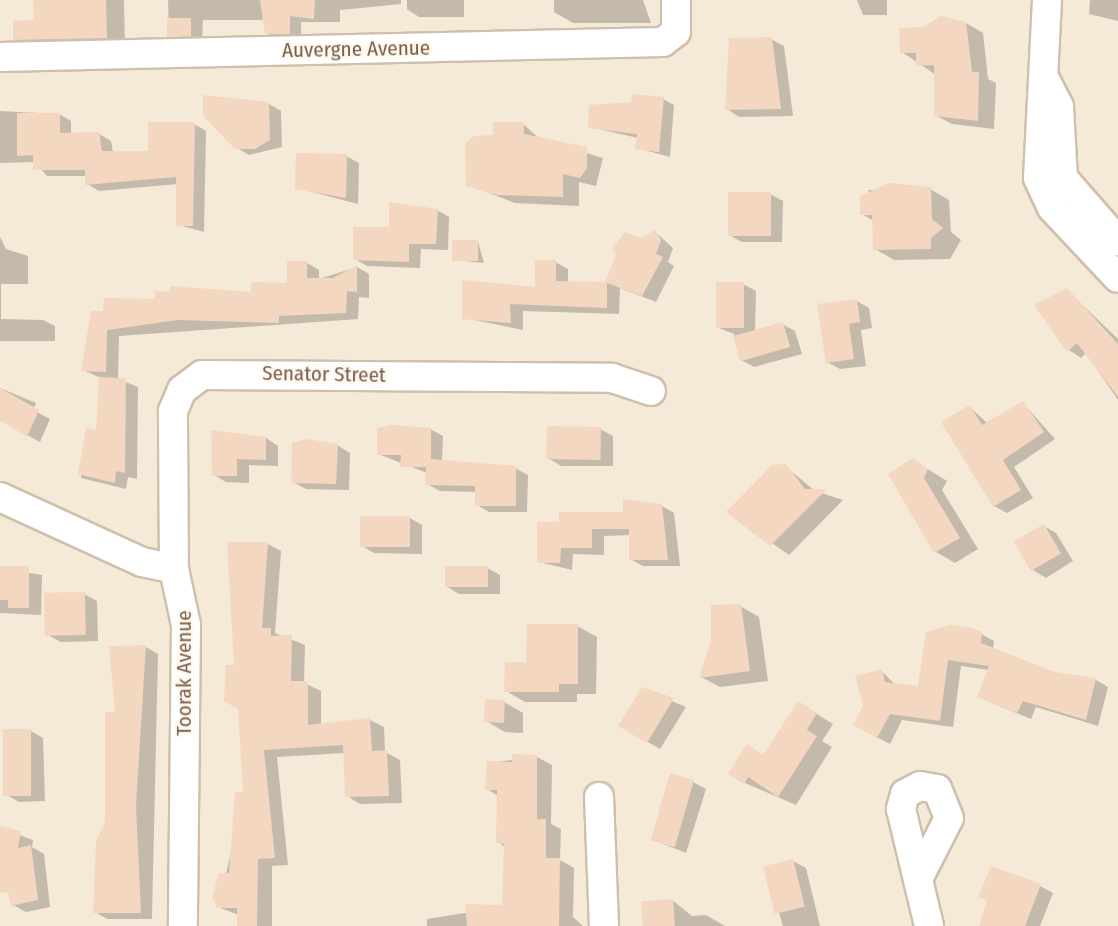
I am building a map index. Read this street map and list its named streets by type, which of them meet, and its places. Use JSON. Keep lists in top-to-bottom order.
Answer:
{
  "streets": {
    "street": ["Auvergne Avenue", "Senator Street", "Toorak Avenue"]
  },
  "crossings": [
    ["Senator Street", "Toorak Avenue"]
  ]
}
